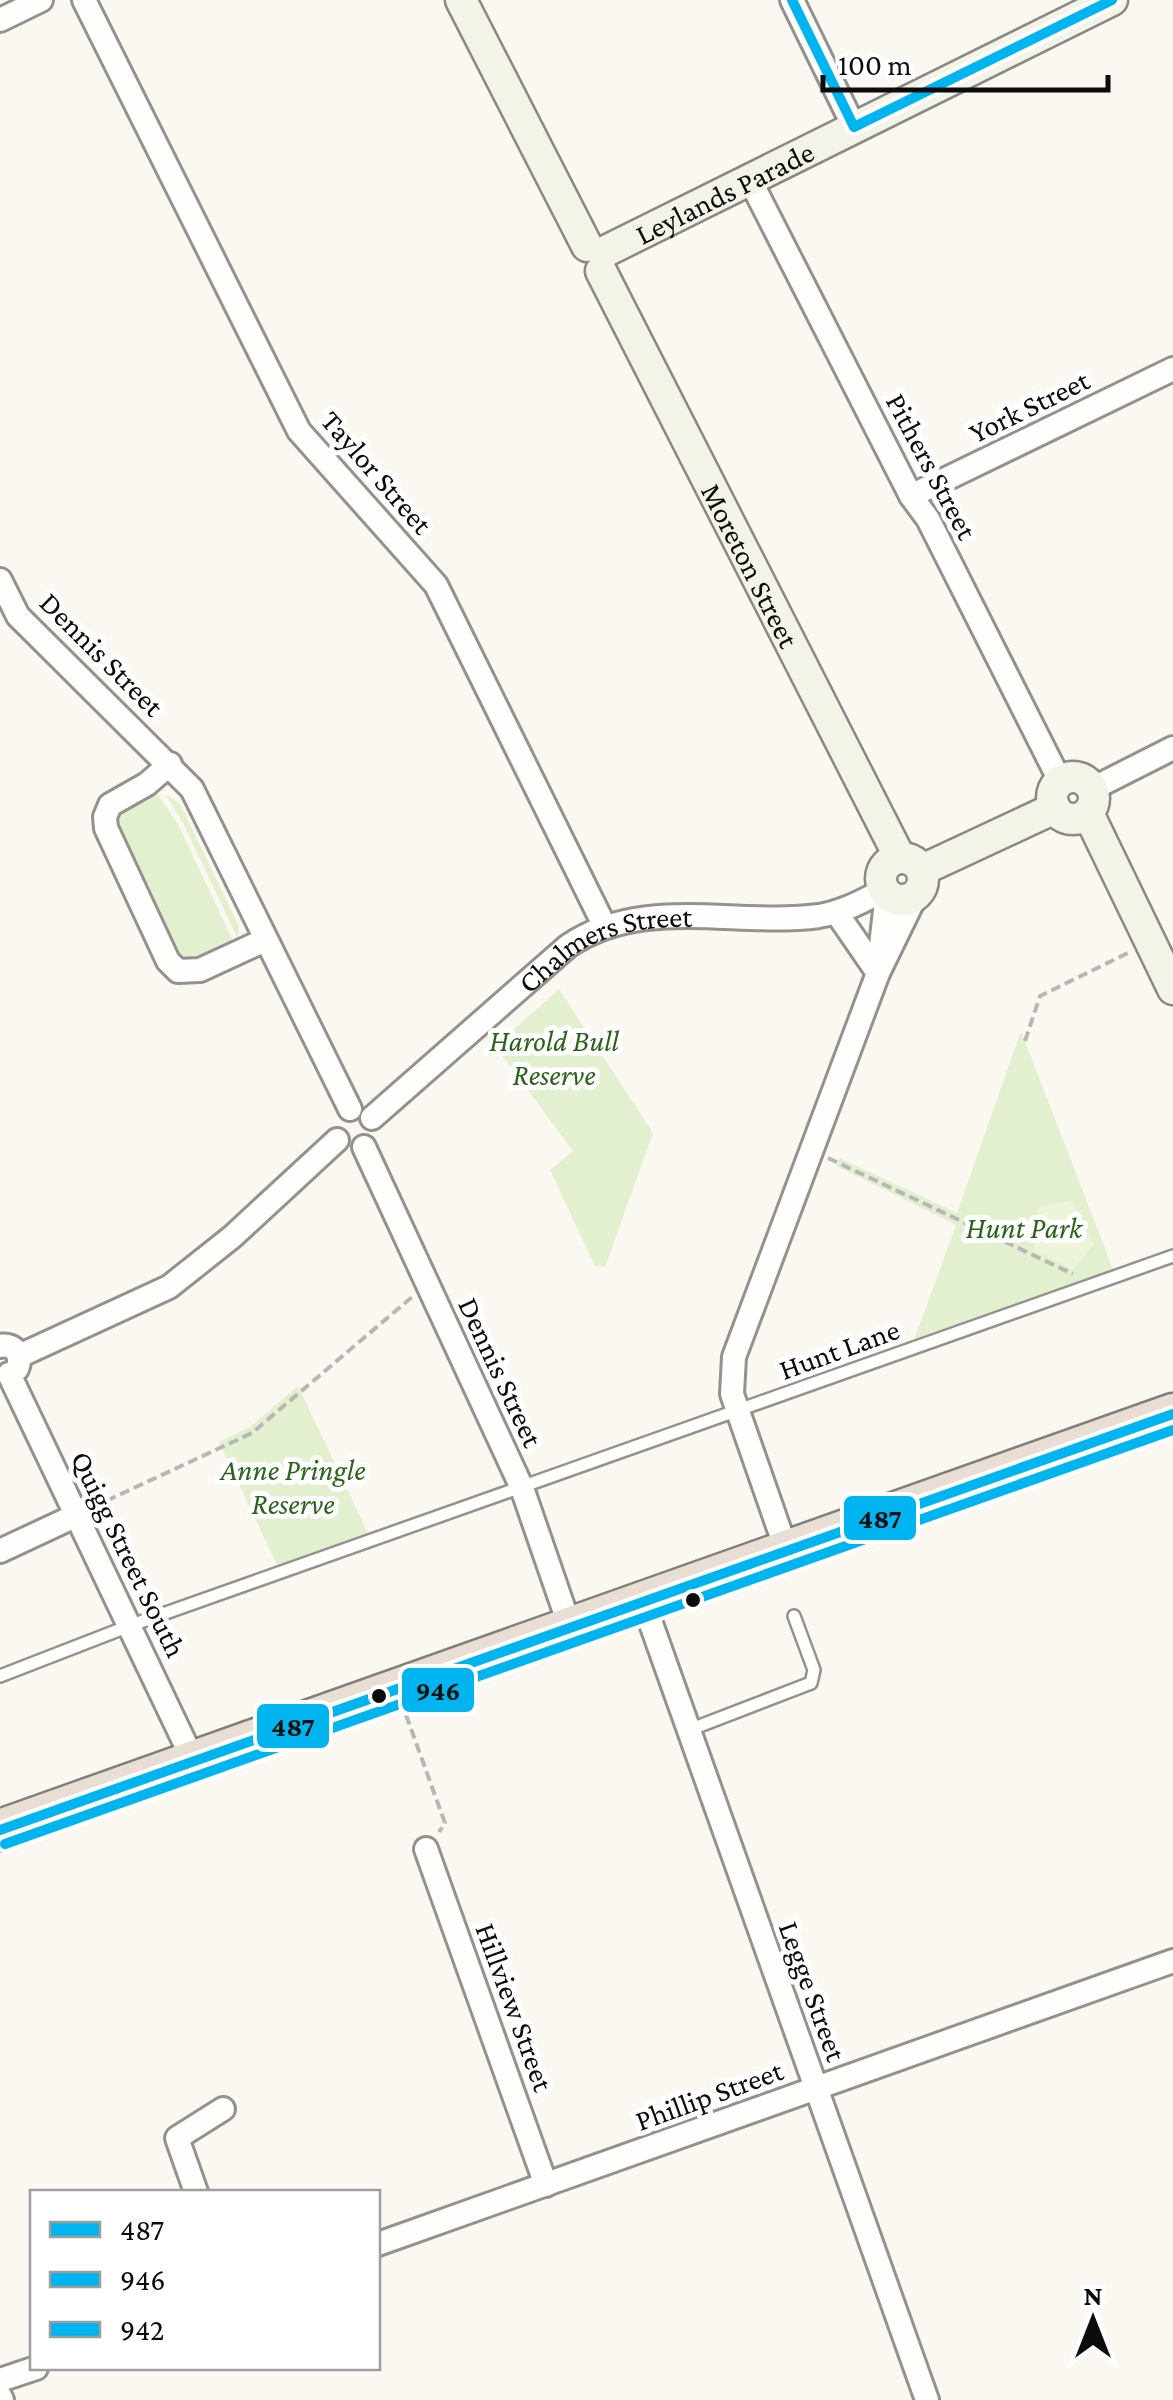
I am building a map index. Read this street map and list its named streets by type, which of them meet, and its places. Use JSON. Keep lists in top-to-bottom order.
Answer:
{
  "streets": {
    "street": [
      "Leylands Parade",
      "York Street",
      "Pithers Street",
      "Taylor Street",
      "Moreton Street",
      "Dennis Street",
      "Chalmers Street",
      "Quigg Street South",
      "Legge Street",
      "Hillview Street",
      "Phillip Street"
    ],
    "lane": ["Hunt Lane"]
  },
  "crossings": [
    ["Leylands Parade", "Pithers Street"],
    ["Leylands Parade", "Moreton Street"],
    ["York Street", "Pithers Street"],
    ["Pithers Street", "Chalmers Street"],
    ["Taylor Street", "Chalmers Street"],
    ["Moreton Street", "Chalmers Street"],
    ["Dennis Street", "Chalmers Street"],
    ["Dennis Street", "Hunt Lane"],
    ["Hunt Lane", "Quigg Street South"],
    ["Legge Street", "Phillip Street"],
    ["Hillview Street", "Phillip Street"]
  ],
  "parks": ["Harold Bull Reserve", "Hunt Park", "Anne Pringle Reserve"],
  "lines": ["transit line 942", "transit line 487", "transit line 946"],
  "legend": ["487", "946", "942"],
  "scale_bar": "100 m",
  "north": "top"
}
